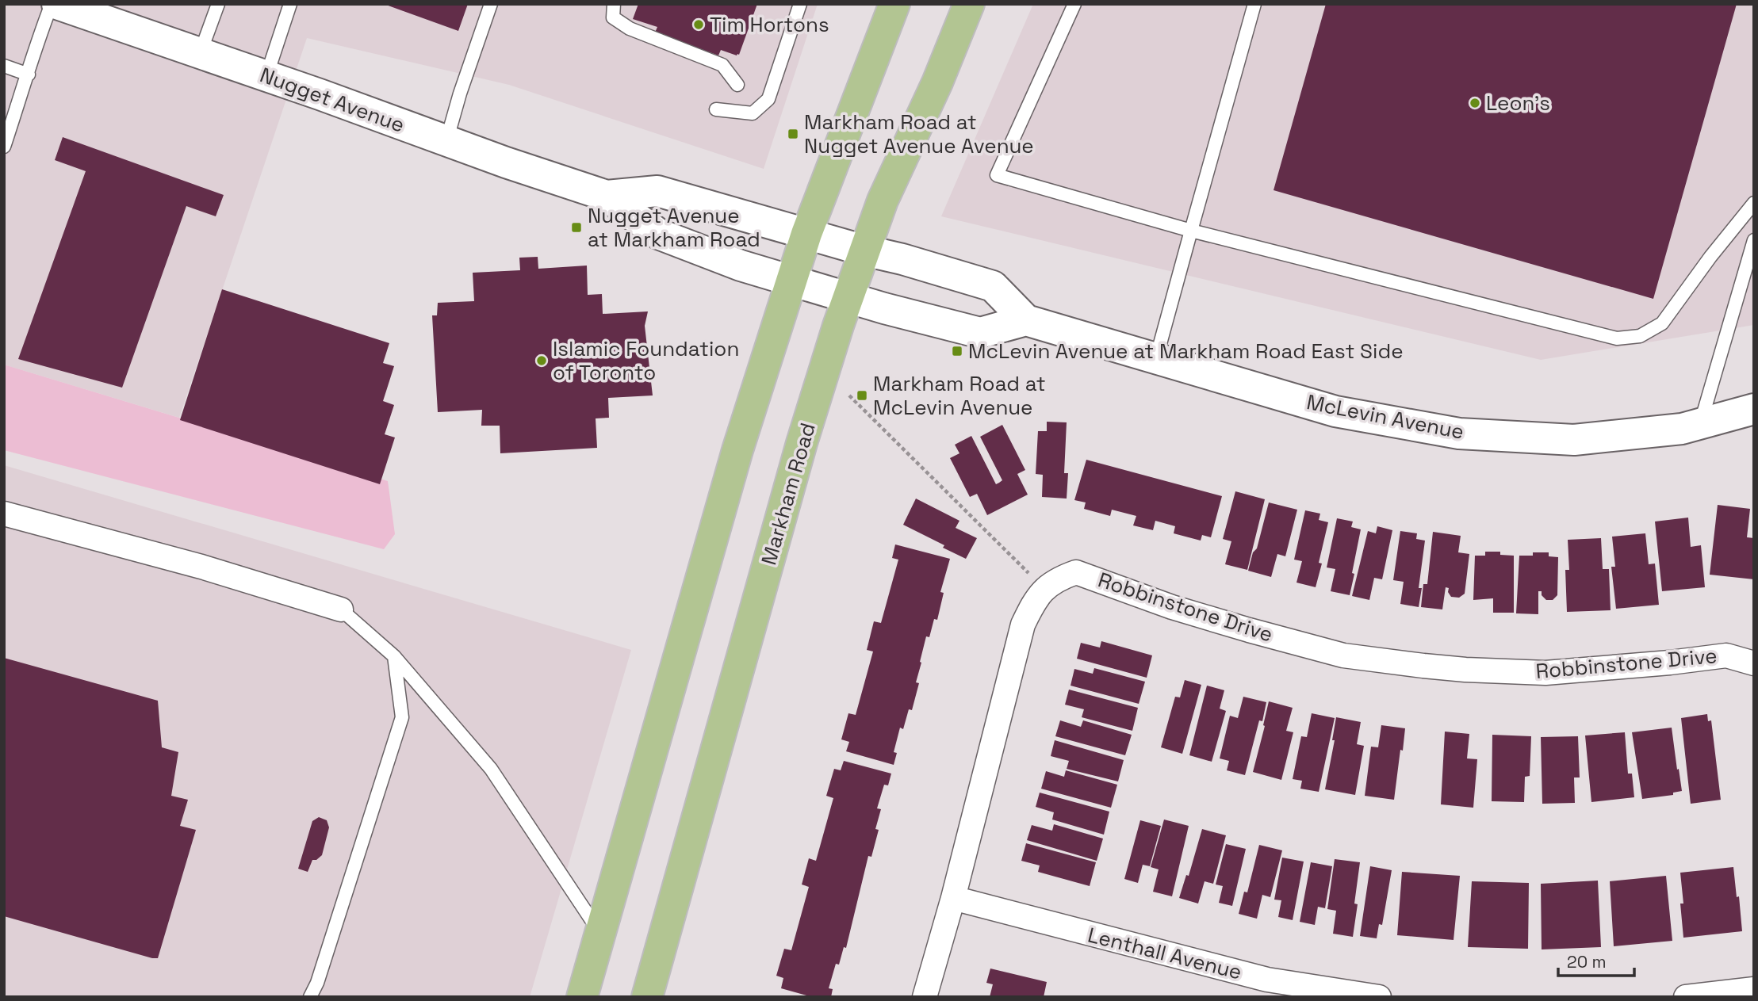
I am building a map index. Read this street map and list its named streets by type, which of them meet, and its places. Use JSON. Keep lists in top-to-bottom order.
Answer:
{
  "streets": {
    "main road": ["Markham Road"],
    "street": [
      "Nugget Avenue",
      "McLevin Avenue",
      "Robbinstone Drive",
      "Lenthall Avenue"
    ]
  },
  "crossings": [
    ["Nugget Avenue", "McLevin Avenue"],
    ["Nugget Avenue", "Markham Road"],
    ["McLevin Avenue", "Markham Road"],
    ["Robbinstone Drive", "Lenthall Avenue"]
  ],
  "places": {
    "other": ["Tim Hortons", "Leon's", "Islamic Foundation of Toronto"],
    "transit": [
      "Markham Road at Nugget Avenue Avenue",
      "Nugget Avenue at Markham Road",
      "McLevin Avenue at Markham Road East Side",
      "Markham Road at McLevin Avenue"
    ]
  },
  "scale_bar": "20 m"
}
